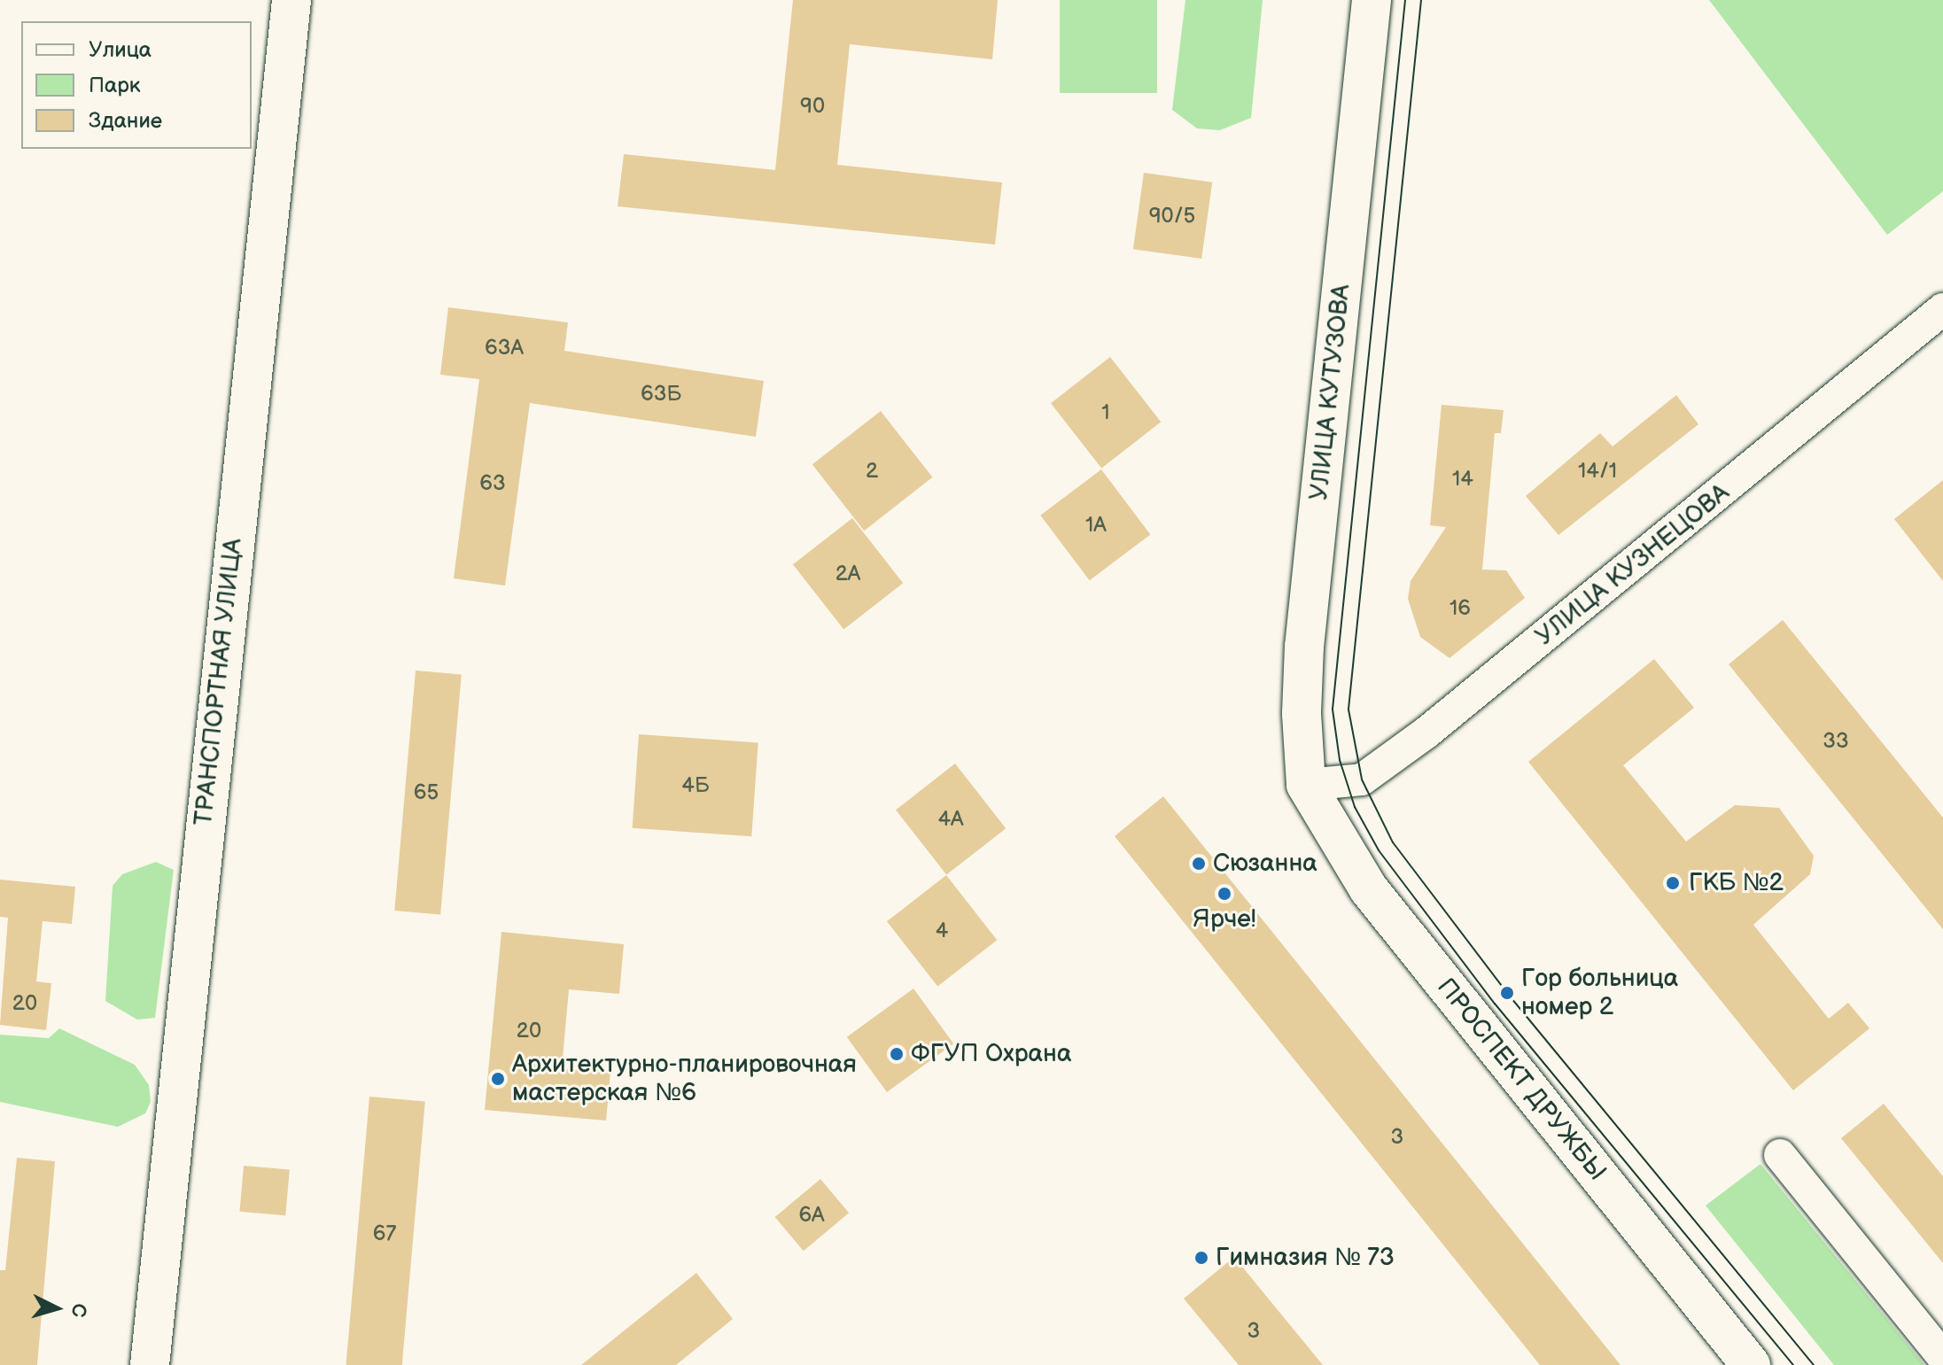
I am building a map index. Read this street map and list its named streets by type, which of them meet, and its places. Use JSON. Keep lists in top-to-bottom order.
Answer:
{
  "streets": {
    "main road": ["УЛИЦА КУТУЗОВА", "ТРАНСПОРТНАЯ УЛИЦА", "ПРОСПЕКТ ДРУЖБЫ"],
    "street": ["УЛИЦА КУЗНЕЦОВА"]
  },
  "crossings": [
    ["УЛИЦА КУТУЗОВА", "УЛИЦА КУЗНЕЦОВА"],
    ["УЛИЦА КУТУЗОВА", "ПРОСПЕКТ ДРУЖБЫ"],
    ["УЛИЦА КУЗНЕЦОВА", "ПРОСПЕКТ ДРУЖБЫ"]
  ],
  "places": [
    "Сюзанна",
    "ГКБ №2",
    "Ярче!",
    "Гор больница номер 2",
    "ФГУП Охрана",
    "Архитектурно-планировочная мастерская №6",
    "Гимназия № 73"
  ],
  "house_numbers": [
    "90",
    "90/5",
    "63А",
    "63Б",
    "1",
    "2",
    "14/1",
    "14",
    "63",
    "1А",
    "2А",
    "16",
    "33",
    "4Б",
    "65",
    "4А",
    "4",
    "20",
    "20",
    "3",
    "6А",
    "67",
    "3"
  ],
  "legend": ["Улица", "Парк", "Здание"],
  "north": "right"
}
